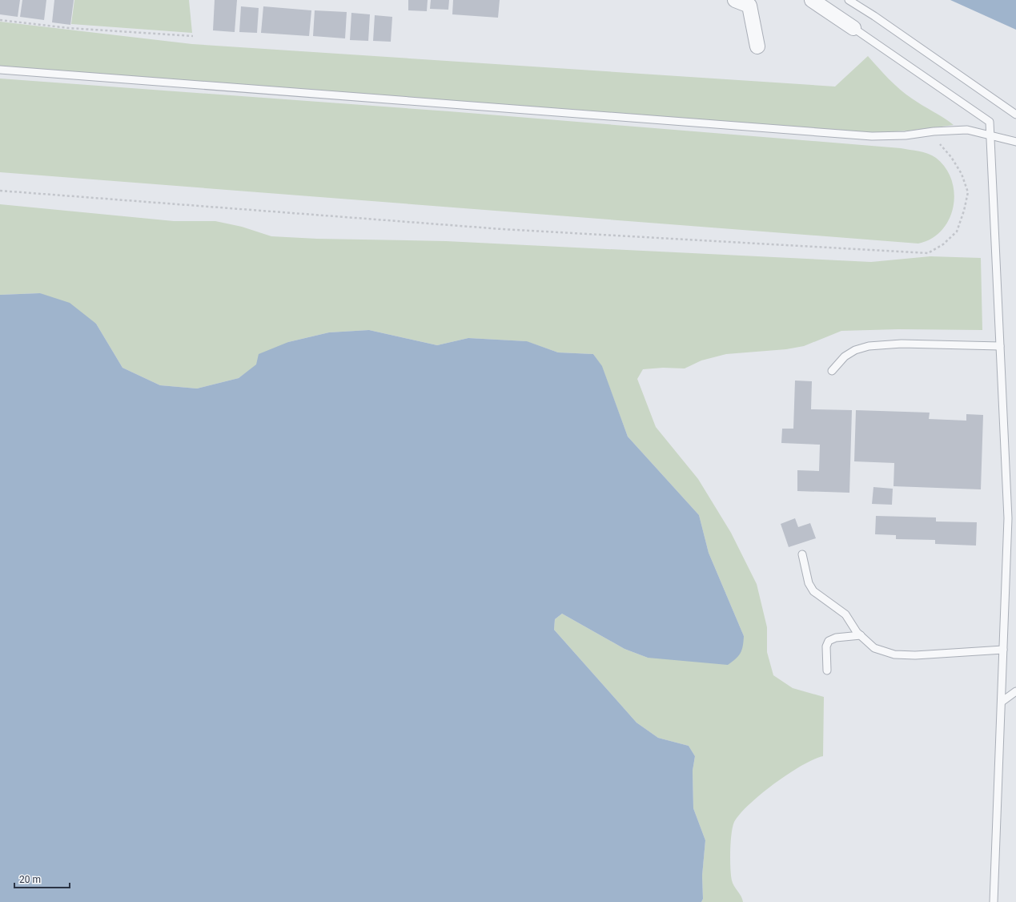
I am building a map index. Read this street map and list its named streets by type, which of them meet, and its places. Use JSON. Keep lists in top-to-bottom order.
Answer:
{
  "scale_bar": "20 m"
}
